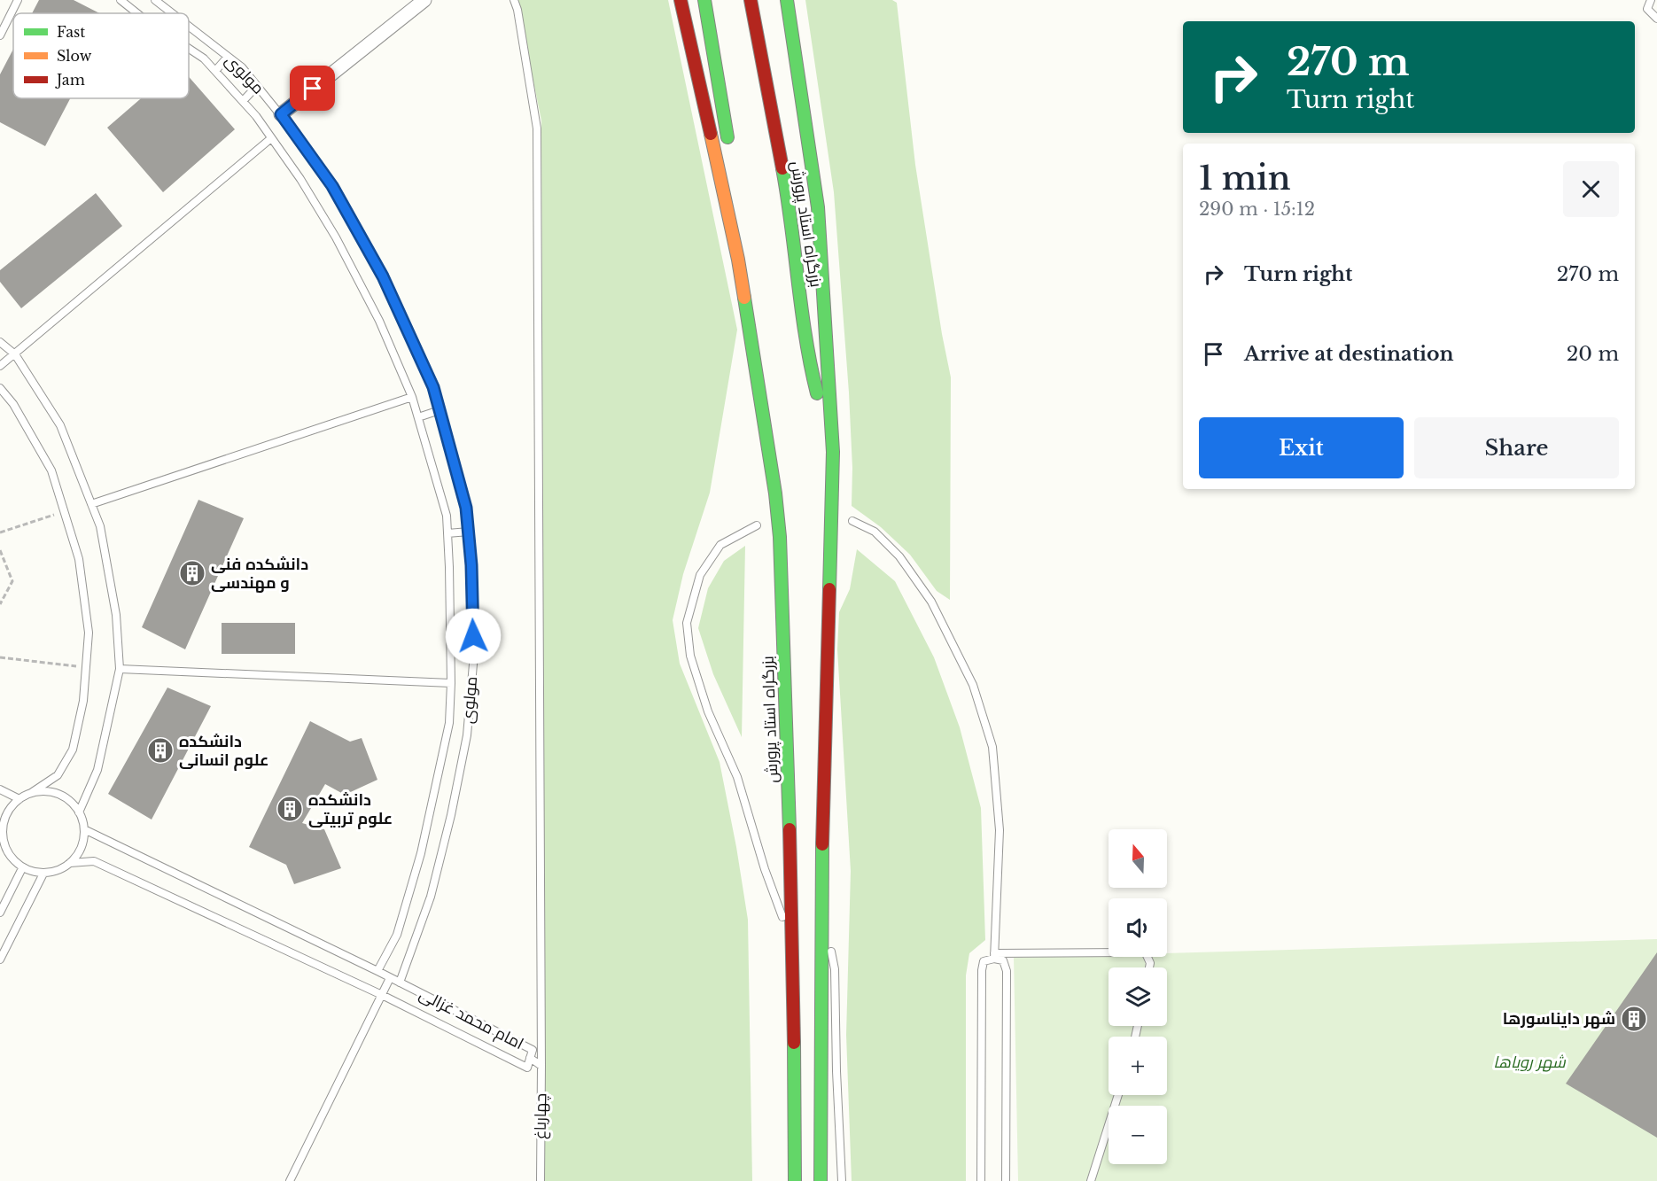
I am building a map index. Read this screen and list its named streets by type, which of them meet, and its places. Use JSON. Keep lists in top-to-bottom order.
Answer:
{
  "streets": {
    "highway": ["بزرگراه استاد پرورش"],
    "lane": ["مولوی", "امام محمد غزالی", "چهارباغ"]
  },
  "crossings": [
    ["مولوی", "امام محمد غزالی"]
  ],
  "parks": ["شهر رویاها"],
  "places": {
    "building": [
      "دانشکده فنی و مهندسی",
      "دانشکده علوم انسانی",
      "دانشکده علوم تربیتی",
      "شهر دایناسورها"
    ]
  },
  "legend": ["Fast", "Slow", "Jam"],
  "north": "top",
  "page": {
    "turn": ["270 m", "Turn right"],
    "heading": ["1 min", "290 m · 15:12"],
    "list": [
      {
        "name": "Turn right",
        "value": "270 m"
      },
      {
        "name": "Arrive at destination",
        "value": "20 m"
      }
    ],
    "buttons": ["Exit", "Share"],
    "map_buttons": ["+", "−"]
  }
}
